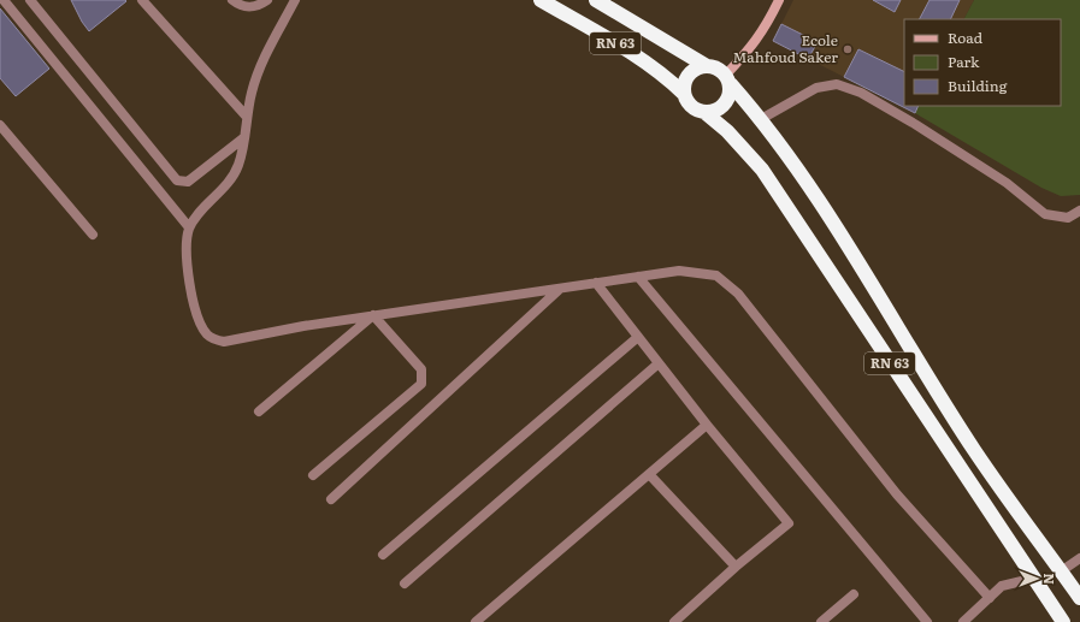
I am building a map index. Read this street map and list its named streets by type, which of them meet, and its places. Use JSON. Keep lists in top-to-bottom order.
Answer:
{
  "streets": {
    "highway": ["RN 63"]
  },
  "places": ["Ecole Mahfoud Saker"],
  "legend": ["Road", "Park", "Building"],
  "north": "right"
}
